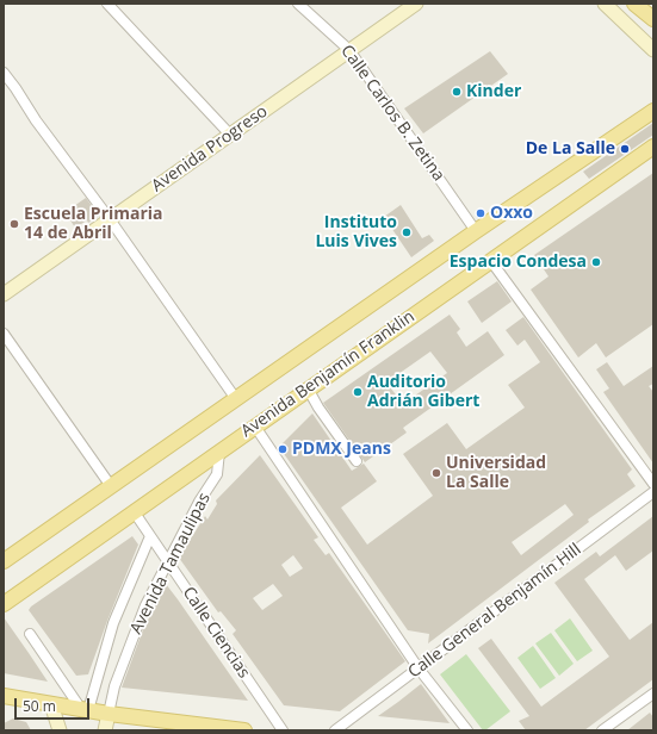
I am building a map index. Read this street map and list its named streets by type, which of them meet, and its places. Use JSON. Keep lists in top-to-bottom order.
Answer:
{
  "streets": {
    "main road": ["Avenida Benjamín Franklin"],
    "street": [
      "Calle Carlos B. Zetina",
      "Avenida Progreso",
      "Avenida Tamaulipas",
      "Calle General Benjamín Hill",
      "Calle Ciencias"
    ]
  },
  "crossings": [
    ["Calle Carlos B. Zetina", "Avenida Progreso"],
    ["Calle Carlos B. Zetina", "Avenida Benjamín Franklin"],
    ["Avenida Benjamín Franklin", "Avenida Tamaulipas"],
    ["Avenida Benjamín Franklin", "Calle Ciencias"],
    ["Avenida Tamaulipas", "Calle Ciencias"]
  ],
  "places": [
    "Kinder",
    "De La Salle",
    "Oxxo",
    "Escuela Primaria 14 de Abril",
    "Instituto Luis Vives",
    "Espacio Condesa",
    "Auditorio Adrián Gibert",
    "PDMX Jeans",
    "Universidad La Salle"
  ],
  "scale_bar": "50 m"
}
